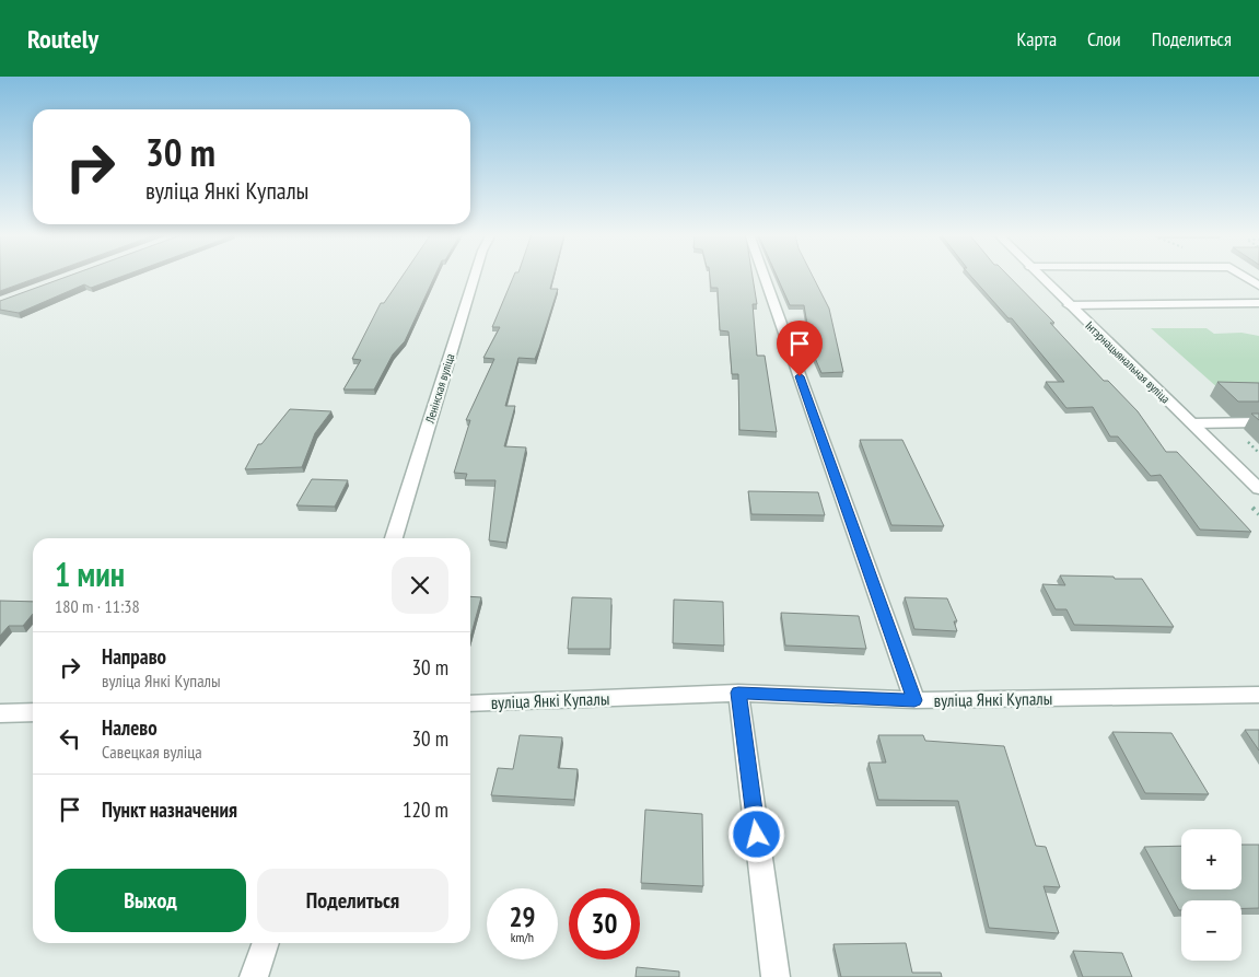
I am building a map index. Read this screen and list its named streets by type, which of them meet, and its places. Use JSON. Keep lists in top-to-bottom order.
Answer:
{
  "streets": {
    "street": ["Інтэрнацыянальная вуліца", "Ленінская вуліца", "вуліца Янкі Купалы"]
  },
  "page": {
    "header": "Routely",
    "nav": ["Карта", "Слои", "Поделиться"],
    "turn": ["30 m", "вуліца Янкі Купалы"],
    "heading": ["1 мин", "180 m · 11:38"],
    "list": [
      {
        "name": "Направо",
        "note": "вуліца Янкі Купалы",
        "value": "30 m"
      },
      {
        "name": "Налево",
        "note": "Савецкая вуліца",
        "value": "30 m"
      },
      {
        "name": "Пункт назначения",
        "value": "120 m"
      }
    ],
    "map_buttons": ["+", "−"],
    "buttons": ["Выход", "Поделиться"],
    "speed": "29 km/h",
    "limit": "30"
  }
}
